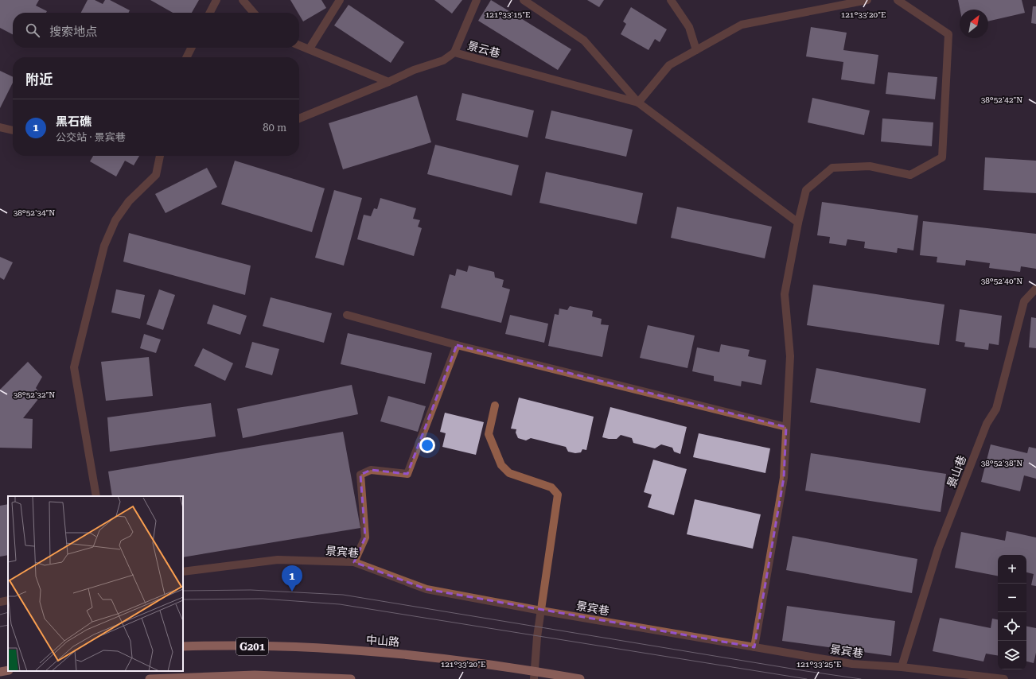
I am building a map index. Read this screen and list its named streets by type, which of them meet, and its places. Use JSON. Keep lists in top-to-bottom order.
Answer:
{
  "streets": {
    "highway": ["中山路", "G201"],
    "street": ["景云巷", "景山巷", "景宾巷"]
  },
  "crossings": [
    ["景山巷", "景宾巷"]
  ],
  "north": "top right",
  "page": {
    "search": "搜索地点",
    "heading": "附近",
    "list": [
      {
        "mark": "1",
        "name": "黑石礁",
        "note": "公交站 · 景宾巷",
        "value": "80 m"
      }
    ],
    "map_buttons": ["+", "−"],
    "pins": "1"
  },
  "coordinates": [
    "121°33'20\"E",
    "121°33'15\"E",
    "38°52'42\"N",
    "38°52'34\"N",
    "38°52'40\"N",
    "38°52'32\"N",
    "38°52'38\"N",
    "121°33'25\"E"
  ]
}
